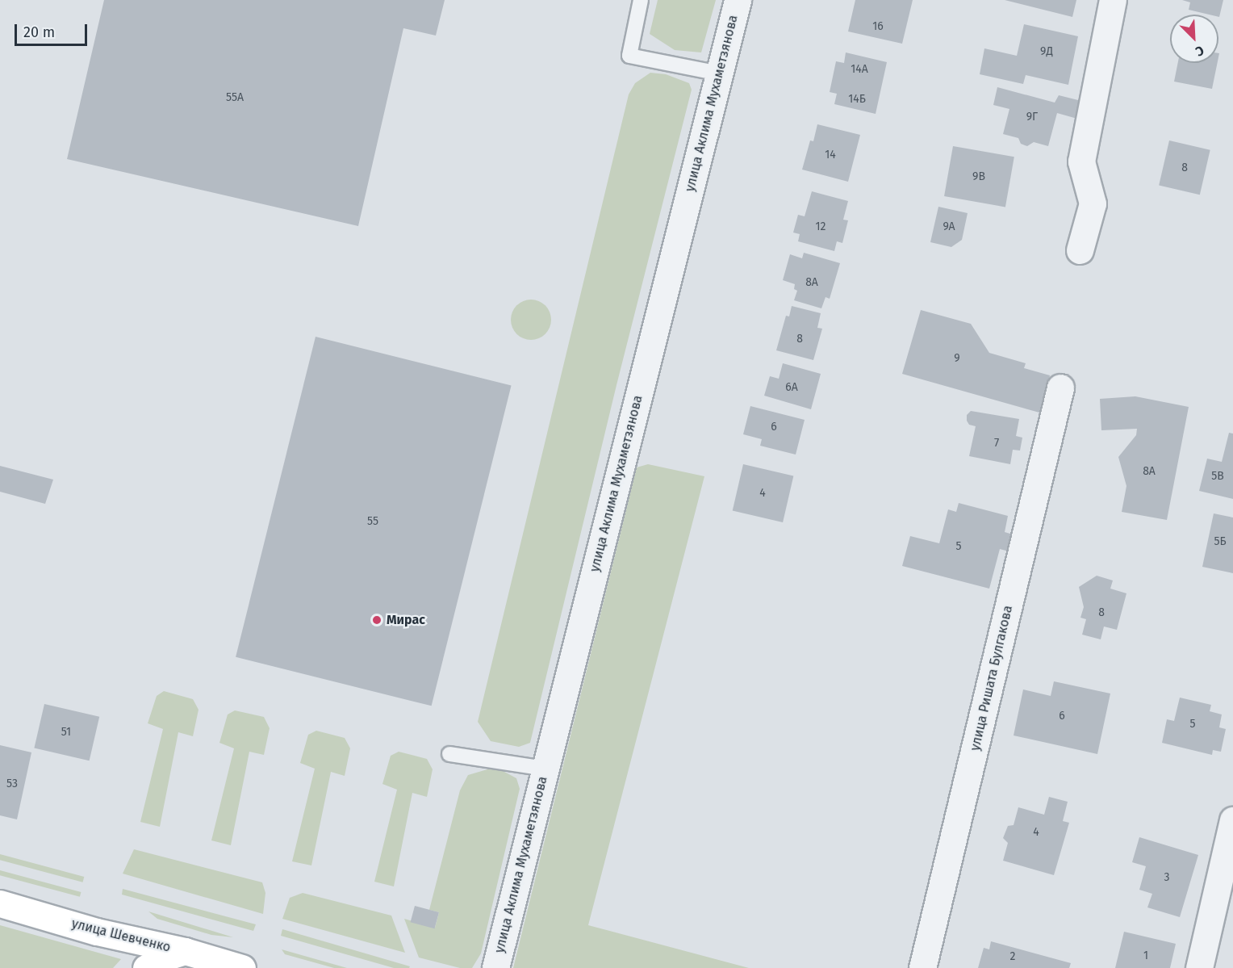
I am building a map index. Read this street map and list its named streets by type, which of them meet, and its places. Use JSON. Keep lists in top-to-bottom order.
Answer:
{
  "streets": {
    "main road": ["улица Шевченко"],
    "street": ["улица Аклима Мухаметзянова", "улица Ришата Булгакова"]
  },
  "places": ["Мирас"],
  "house_numbers": [
    "16",
    "9Д",
    "14А",
    "55А",
    "14Б",
    "9Г",
    "14",
    "8",
    "9В",
    "12",
    "9А",
    "8А",
    "8",
    "9",
    "6А",
    "6",
    "7",
    "8А",
    "5В",
    "4",
    "55",
    "5Б",
    "5",
    "8",
    "6",
    "5",
    "51",
    "53",
    "4",
    "3",
    "1",
    "2"
  ],
  "scale_bar": "20 m",
  "north": "bottom right"
}
